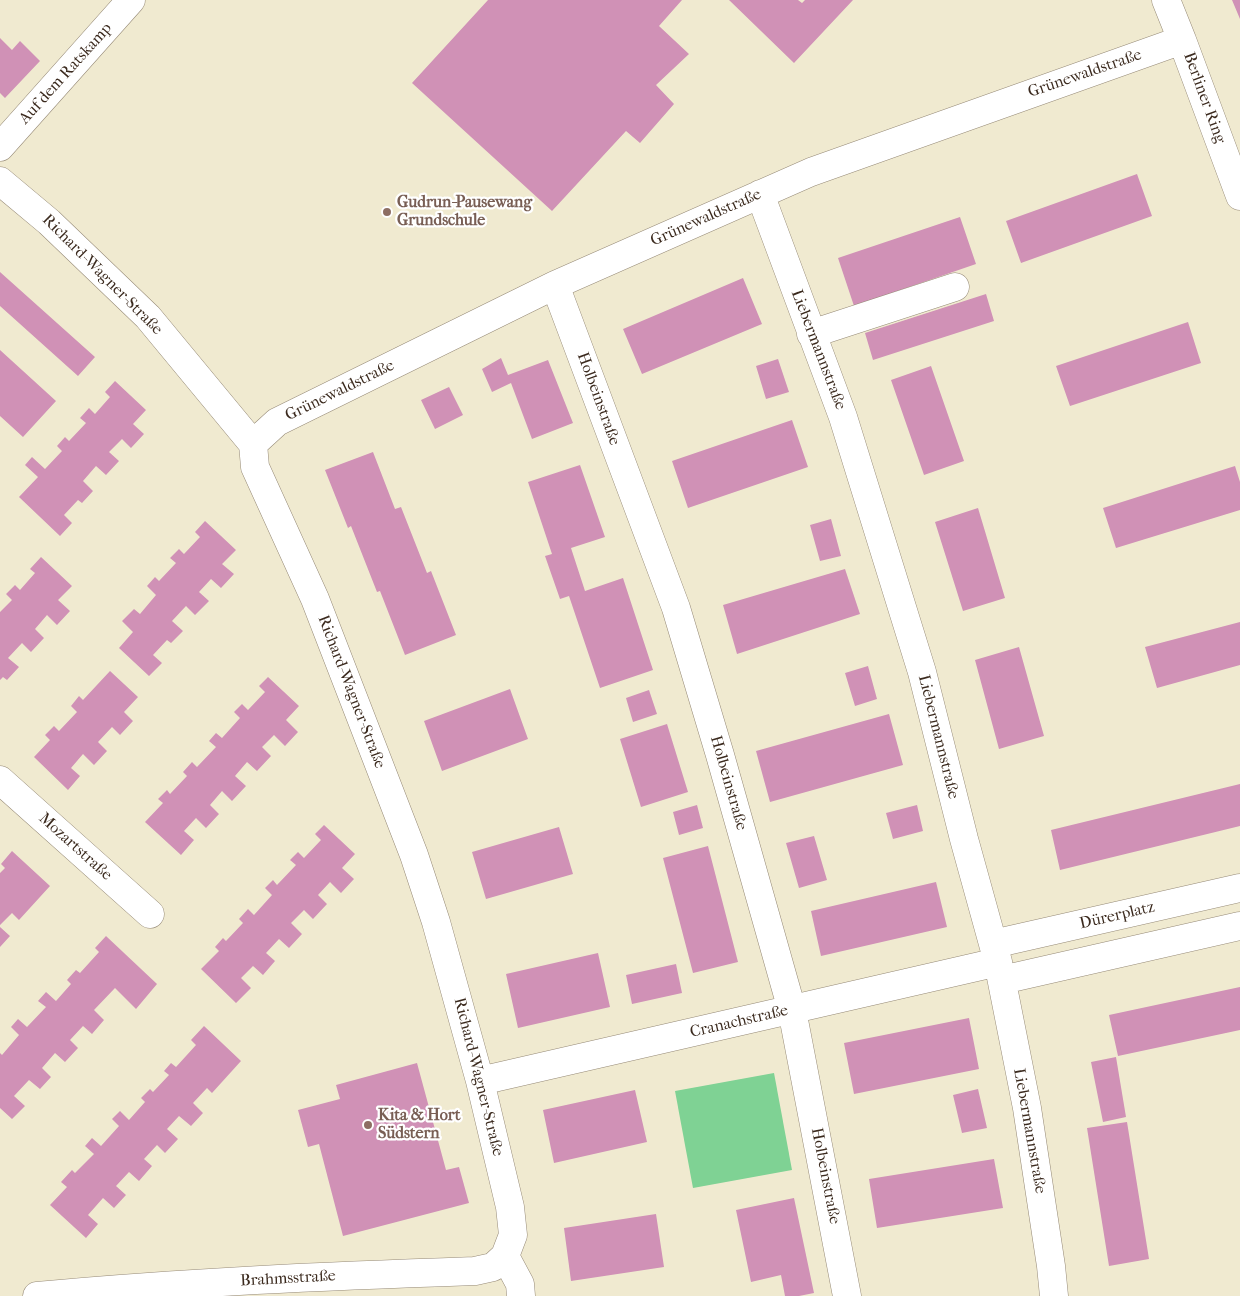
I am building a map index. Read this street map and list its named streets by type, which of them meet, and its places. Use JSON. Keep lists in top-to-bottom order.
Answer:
{
  "streets": {
    "street": [
      "Auf dem Ratskamp",
      "Grünewaldstraße",
      "Berliner Ring",
      "Richard-Wagner-Straße",
      "Liebermannstraße",
      "Holbeinstraße",
      "Mozartstraße",
      "Dürerplatz",
      "Cranachstraße",
      "Brahmsstraße"
    ]
  },
  "crossings": [
    ["Grünewaldstraße", "Berliner Ring"],
    ["Grünewaldstraße", "Richard-Wagner-Straße"],
    ["Grünewaldstraße", "Liebermannstraße"],
    ["Grünewaldstraße", "Holbeinstraße"],
    ["Richard-Wagner-Straße", "Cranachstraße"],
    ["Richard-Wagner-Straße", "Brahmsstraße"],
    ["Liebermannstraße", "Dürerplatz"],
    ["Liebermannstraße", "Cranachstraße"],
    ["Holbeinstraße", "Cranachstraße"],
    ["Dürerplatz", "Cranachstraße"]
  ],
  "places": ["Gudrun-Pausewang Grundschule", "Kita & Hort Südstern"]
}
